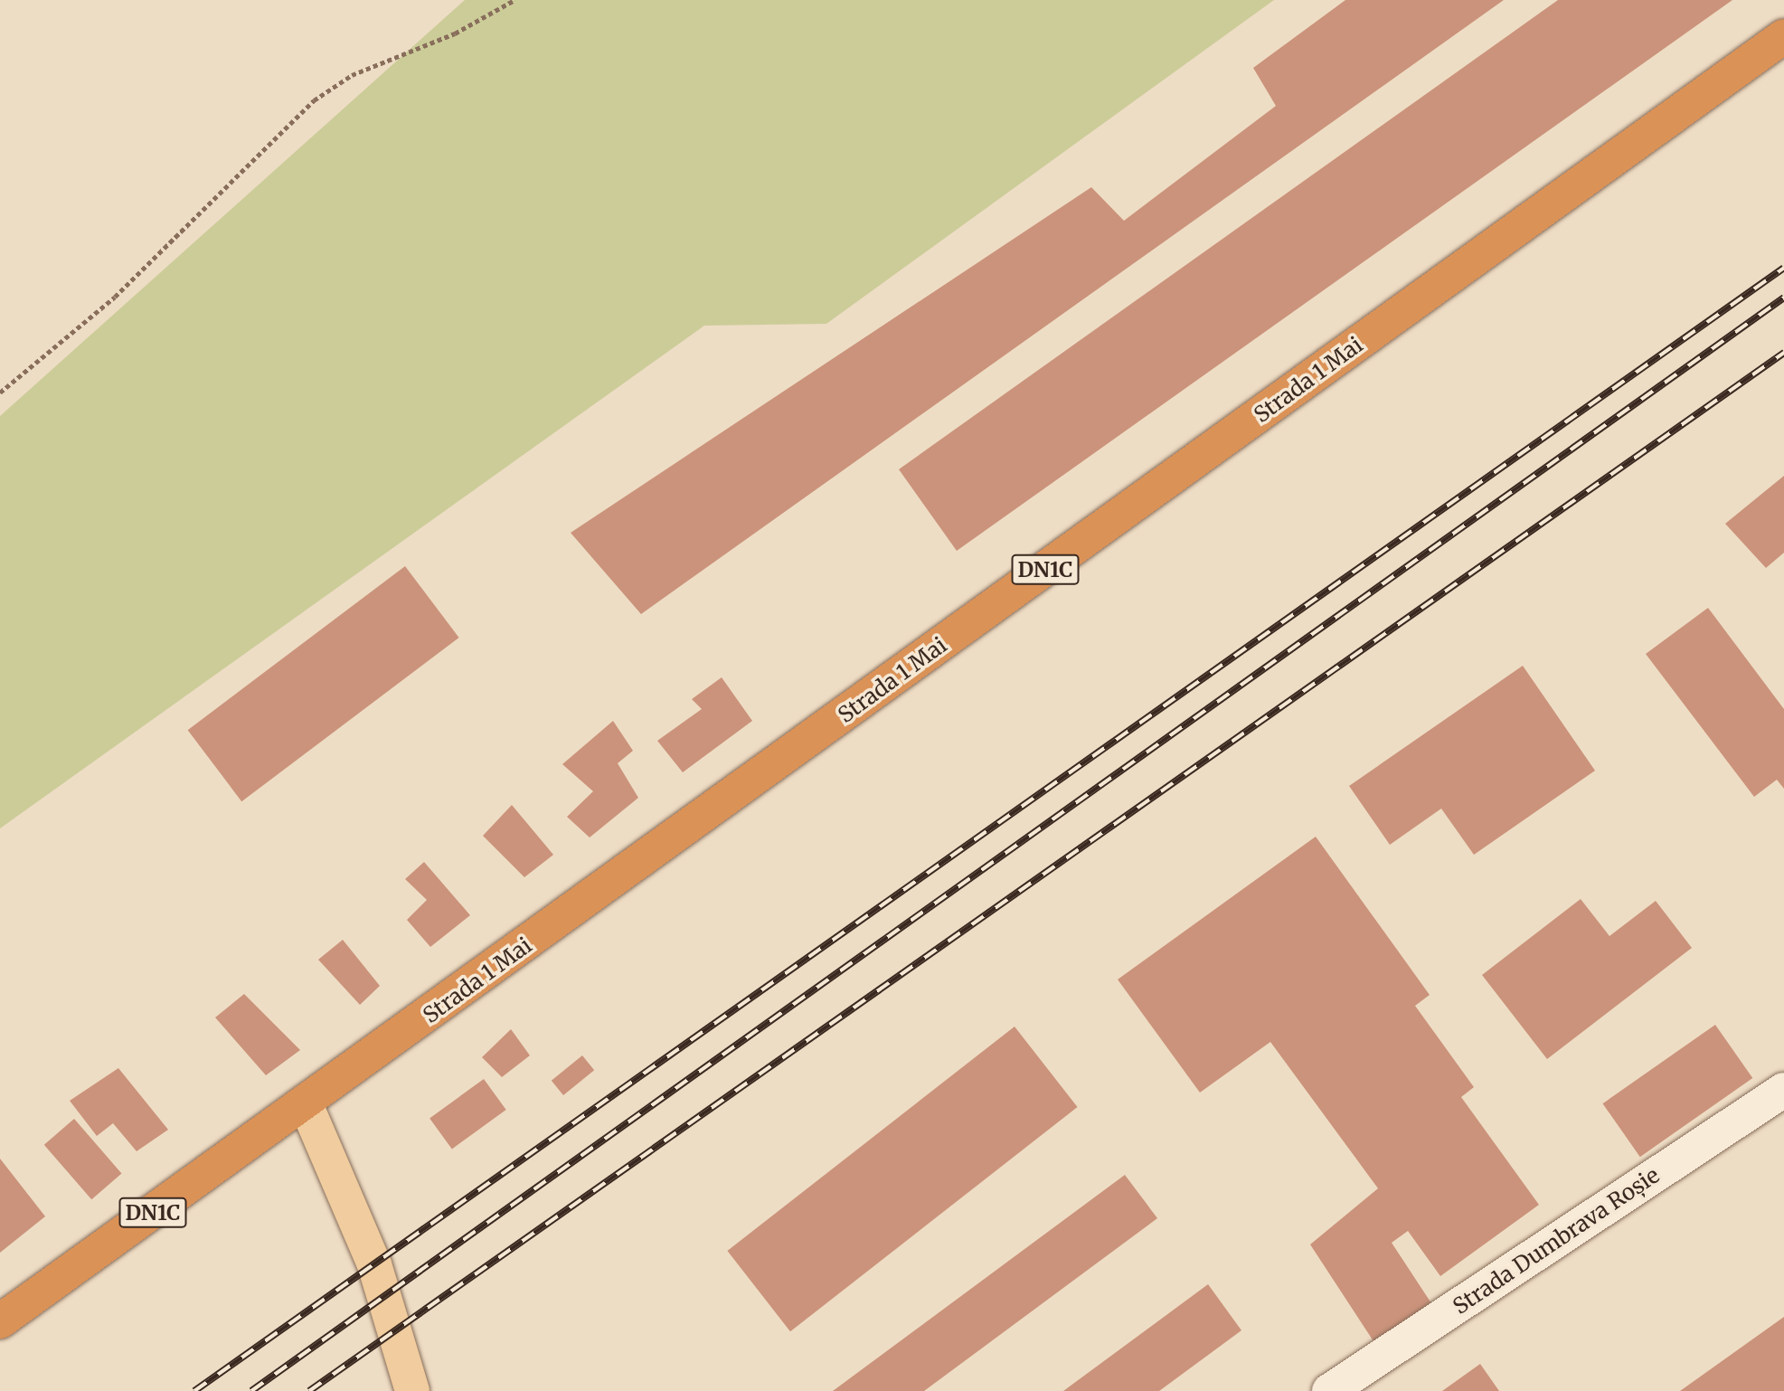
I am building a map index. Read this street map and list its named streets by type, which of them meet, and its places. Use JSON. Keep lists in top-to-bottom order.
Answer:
{
  "streets": {
    "highway": ["Strada 1 Mai", "DN1C"],
    "lane": ["Strada Dumbrava Roșie"]
  }
}
